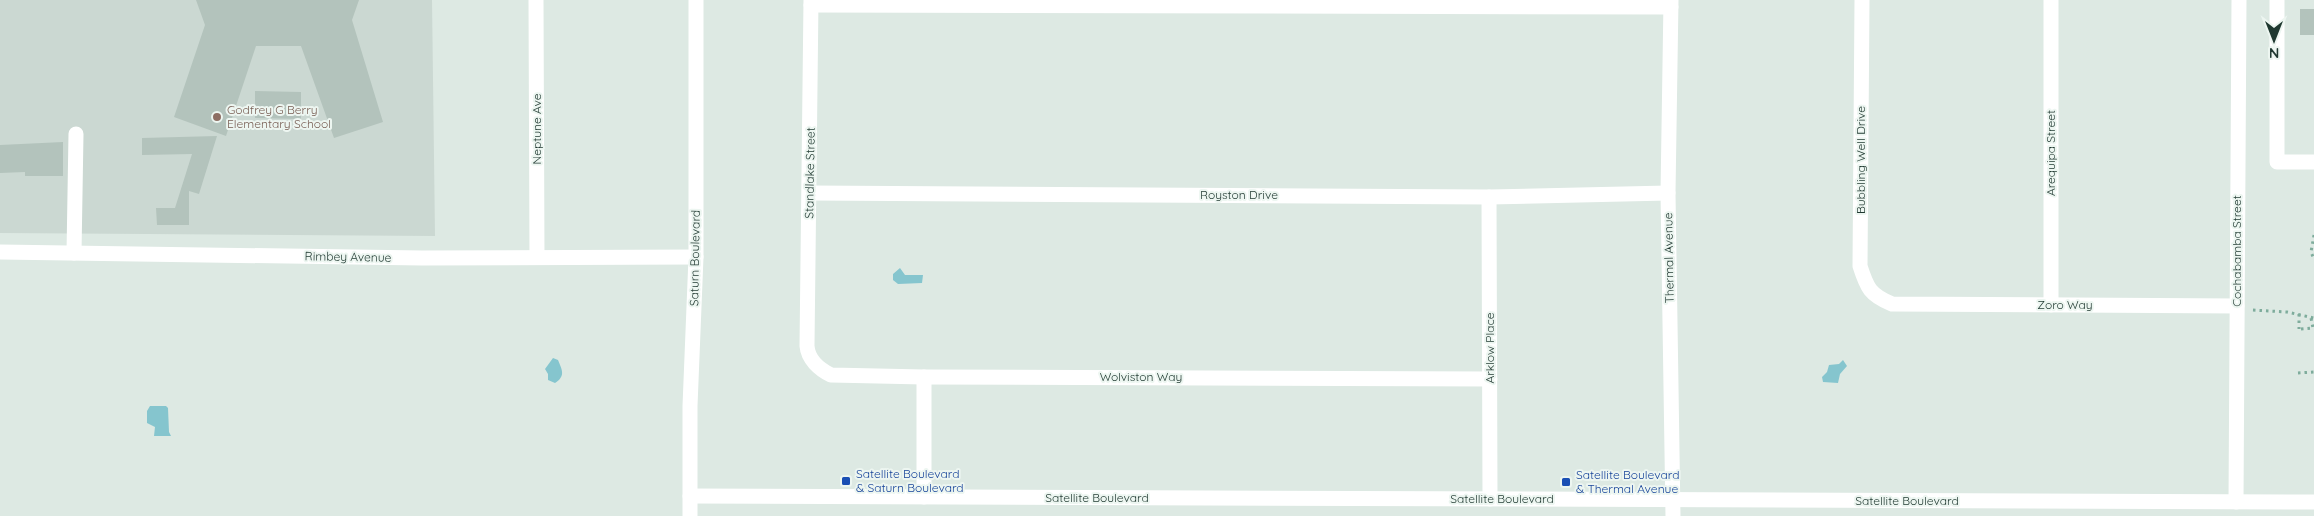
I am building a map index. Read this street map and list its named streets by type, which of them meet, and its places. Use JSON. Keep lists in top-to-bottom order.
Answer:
{
  "streets": {
    "street": [
      "Neptune Ave",
      "Arequipa Street",
      "Bubbling Well Drive",
      "Standlake Street",
      "Royston Drive",
      "Cochabamba Street",
      "Rimbey Avenue",
      "Saturn Boulevard",
      "Thermal Avenue",
      "Zoro Way",
      "Arklow Place",
      "Wolviston Way",
      "Satellite Boulevard"
    ]
  },
  "crossings": [
    ["Neptune Ave", "Rimbey Avenue"],
    ["Arequipa Street", "Zoro Way"],
    ["Bubbling Well Drive", "Zoro Way"],
    ["Standlake Street", "Royston Drive"],
    ["Standlake Street", "Wolviston Way"],
    ["Royston Drive", "Thermal Avenue"],
    ["Royston Drive", "Arklow Place"],
    ["Cochabamba Street", "Zoro Way"],
    ["Cochabamba Street", "Satellite Boulevard"],
    ["Rimbey Avenue", "Saturn Boulevard"],
    ["Saturn Boulevard", "Satellite Boulevard"],
    ["Thermal Avenue", "Satellite Boulevard"],
    ["Arklow Place", "Wolviston Way"],
    ["Arklow Place", "Satellite Boulevard"]
  ],
  "places": {
    "other": ["Godfrey G Berry Elementary School"],
    "transit": ["Satellite Boulevard & Saturn Boulevard", "Satellite Boulevard & Thermal Avenue"]
  },
  "north": "bottom"
}
